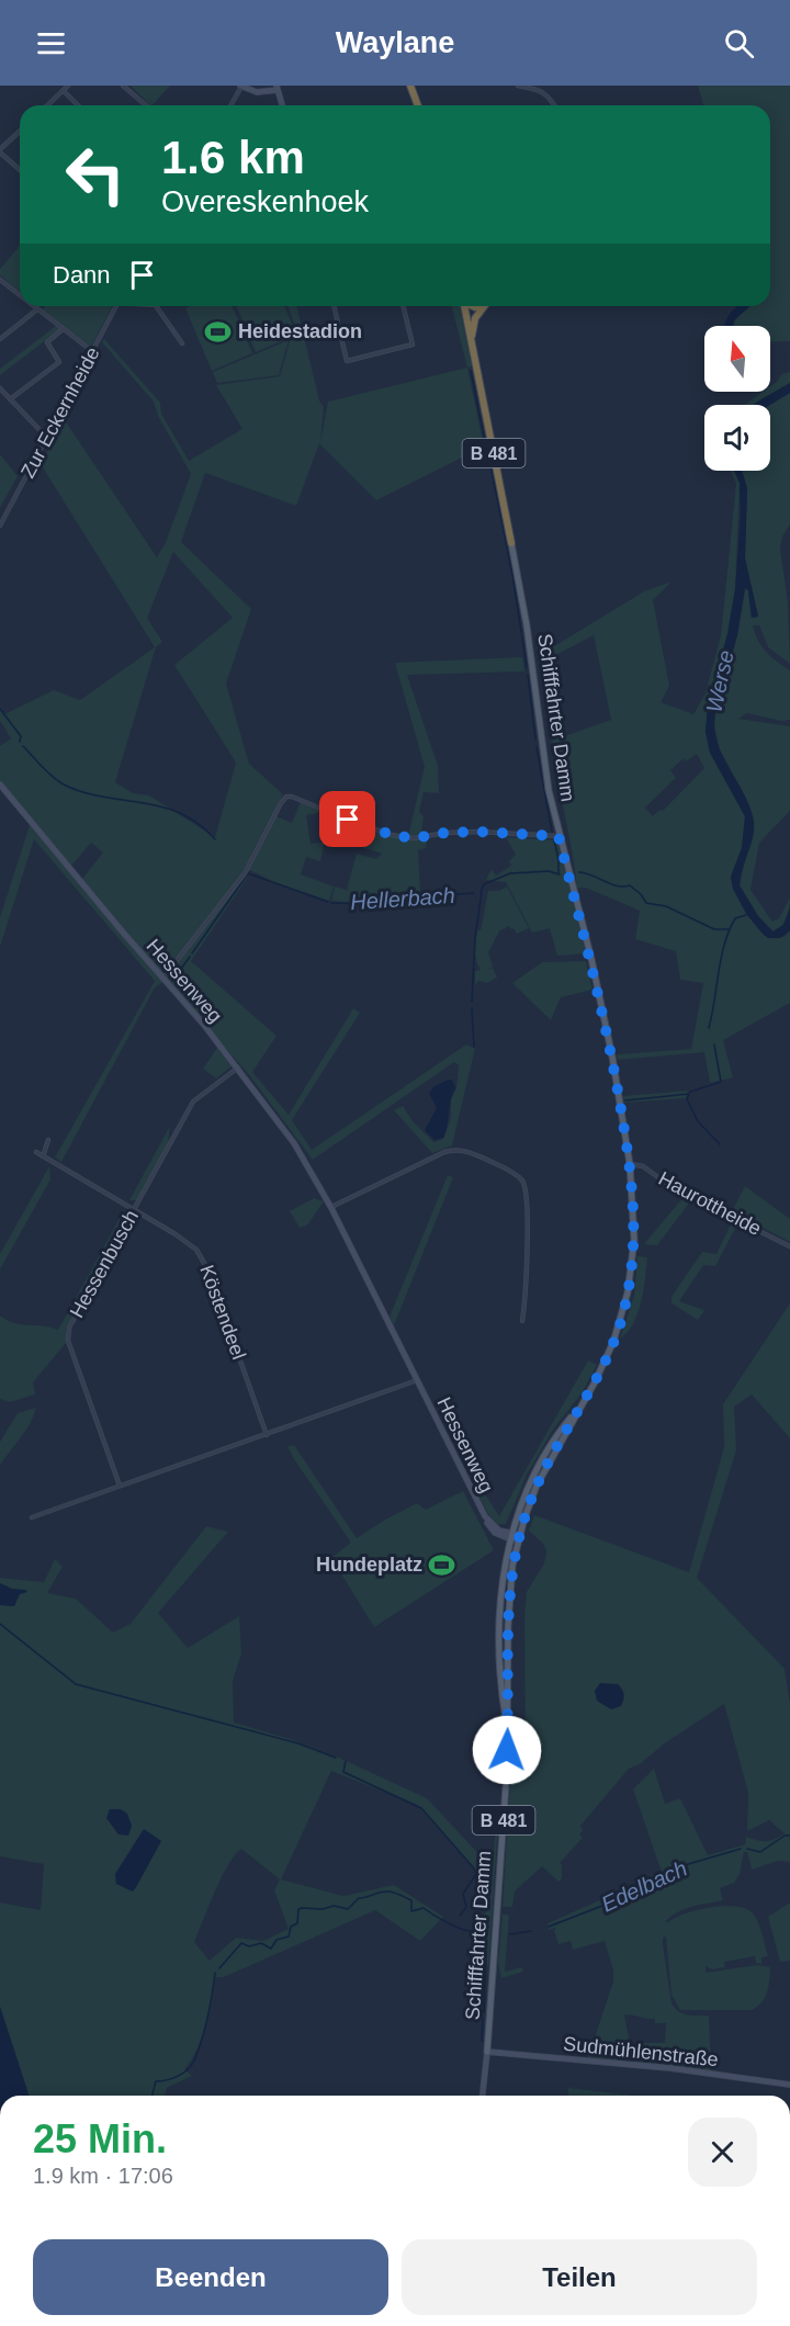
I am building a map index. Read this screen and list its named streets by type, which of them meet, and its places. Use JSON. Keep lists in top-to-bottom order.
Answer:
{
  "streets": {
    "highway": ["B 481", "Schifffahrter Damm"],
    "street": [
      "Zur Eckernheide",
      "Hessenweg",
      "Haurottheide",
      "Hessenbusch",
      "Köstendeel",
      "Sudmühlenstraße"
    ]
  },
  "crossings": [
    ["B 481", "Schifffahrter Damm"],
    ["Schifffahrter Damm", "Hessenweg"],
    ["Schifffahrter Damm", "Haurottheide"],
    ["Schifffahrter Damm", "Sudmühlenstraße"],
    ["Hessenweg", "Hessenbusch"],
    ["Hessenbusch", "Köstendeel"]
  ],
  "water": ["Werse", "Hellerbach", "Edelbach"],
  "places": {
    "sports": ["Heidestadion", "Hundeplatz"]
  },
  "north": "top",
  "page": {
    "header": "Waylane",
    "turn": ["1.6 km", "Overeskenhoek"],
    "then": "Dann",
    "heading": ["25 Min.", "1.9 km · 17:06"],
    "buttons": ["Beenden", "Teilen"]
  }
}
